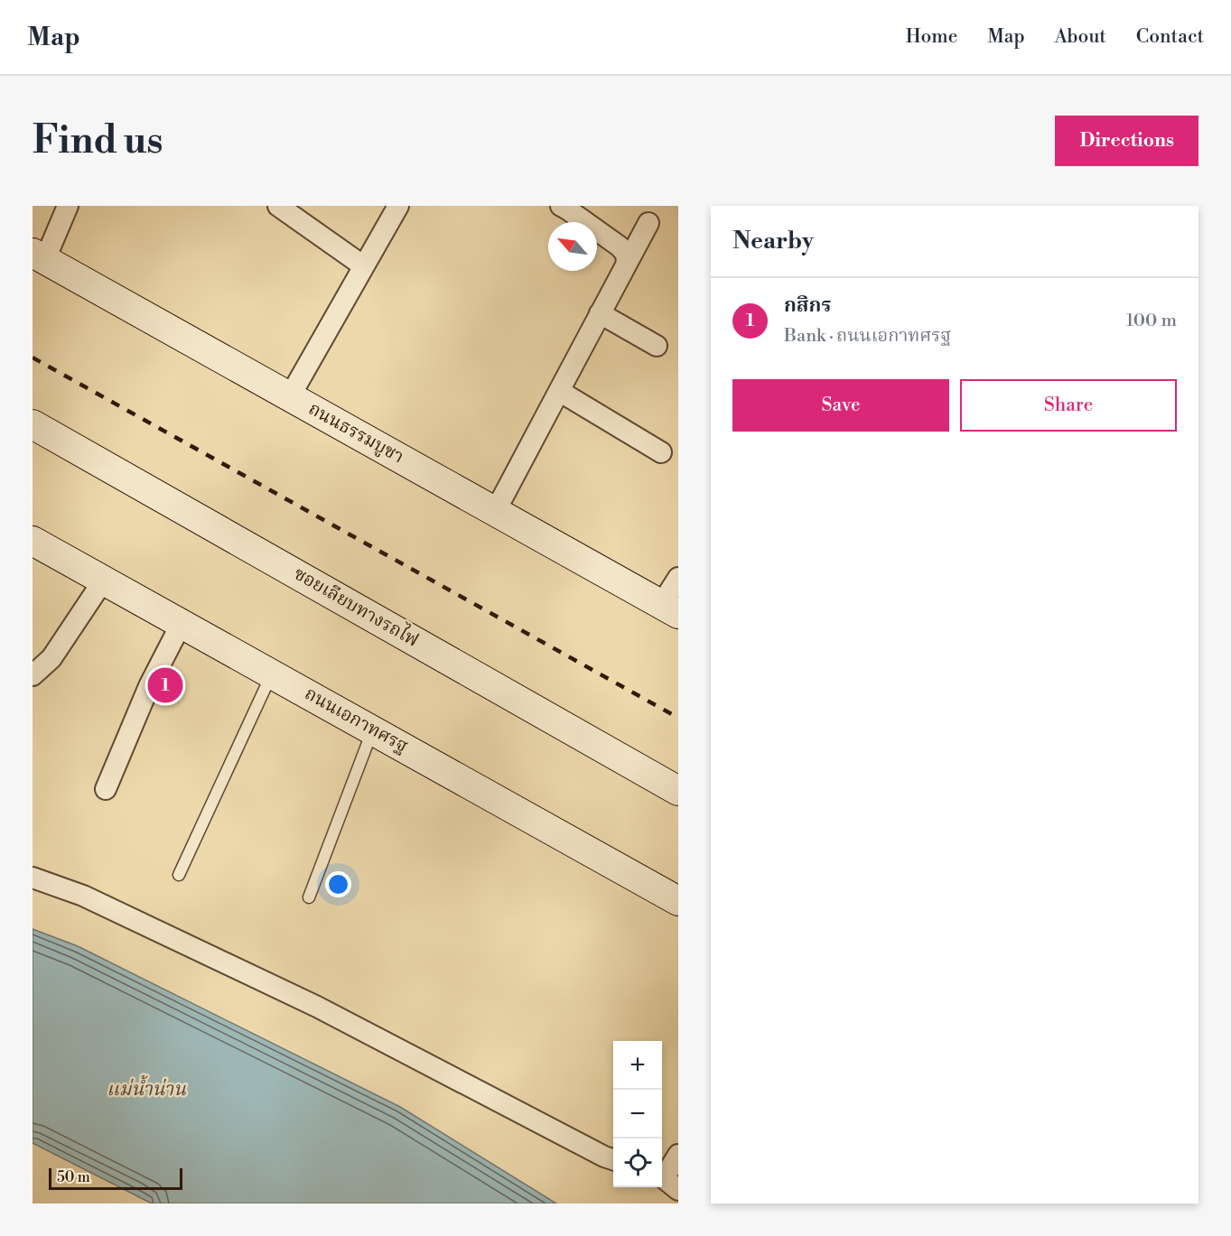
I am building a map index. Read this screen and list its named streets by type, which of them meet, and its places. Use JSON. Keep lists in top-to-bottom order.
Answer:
{
  "streets": {
    "main road": ["ถนนธรรมบูชา", "ซอยเลียบทางรถไฟ", "ถนนเอกาทศรฐ"]
  },
  "water": ["แม่น้ำน่าน"],
  "scale_bar": "50 m",
  "north": "top left",
  "page": {
    "header": "Map",
    "nav": [
      "Home",
      "Map",
      "About",
      "Contact"
    ],
    "buttons": [
      "Directions",
      ["Save", "Share"]
    ],
    "title": "Find us",
    "heading": "Nearby",
    "list": [
      {
        "mark": "1",
        "name": "กสิกร",
        "note": "Bank · ถนนเอกาทศรฐ",
        "value": "100 m"
      }
    ],
    "pins": "1",
    "map_buttons": ["+", "−"],
    "scale": "50 m"
  }
}
